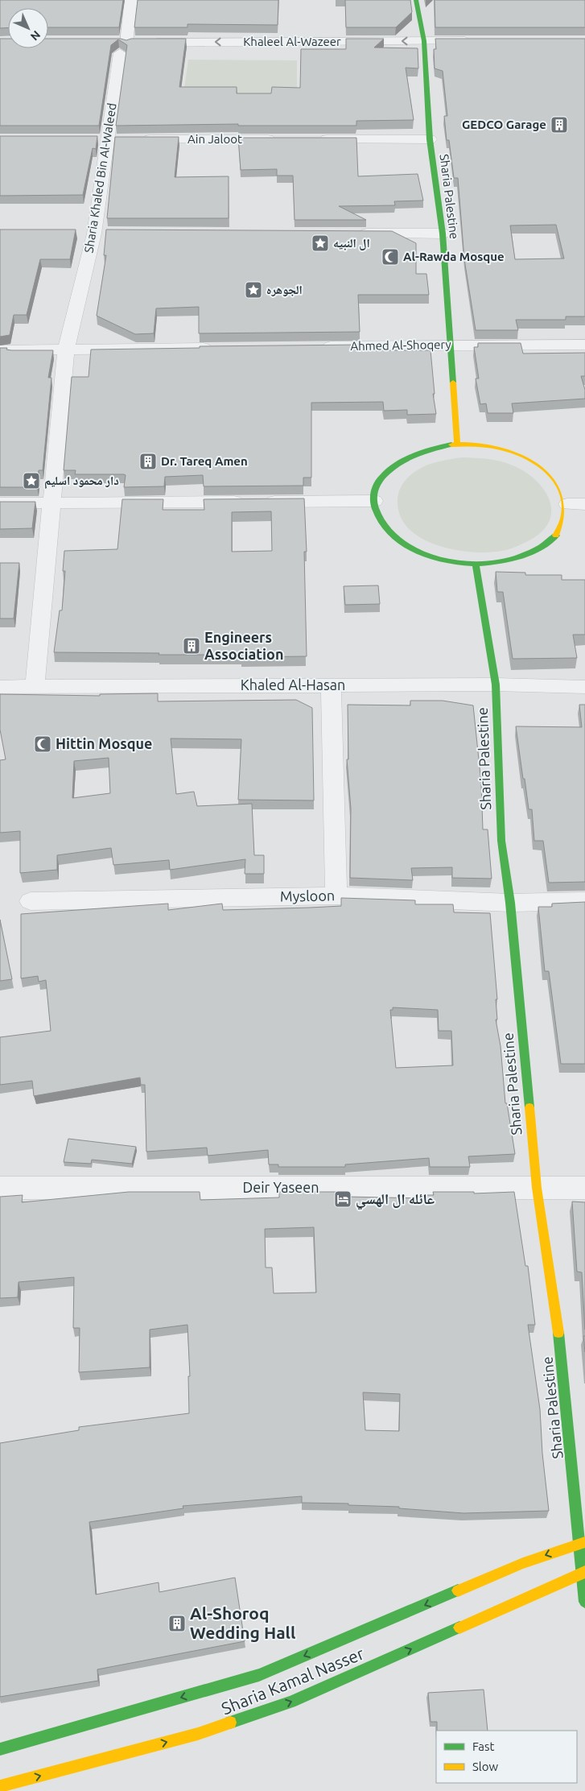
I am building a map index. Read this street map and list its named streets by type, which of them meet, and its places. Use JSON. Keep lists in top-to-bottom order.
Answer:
{
  "streets": {
    "street": [
      "Khaleel Al-Wazeer",
      "Ain Jaloot",
      "Sharia Khaled Bin Al-Waleed",
      "Sharia Palestine",
      "Ahmed Al-Shoqery",
      "Khaled Al-Hasan",
      "Mysloon",
      "Deir Yaseen",
      "Sharia Kamal Nasser"
    ]
  },
  "crossings": [
    ["Khaleel Al-Wazeer", "Sharia Khaled Bin Al-Waleed"],
    ["Khaleel Al-Wazeer", "Sharia Palestine"],
    ["Sharia Khaled Bin Al-Waleed", "Khaled Al-Hasan"],
    ["Sharia Palestine", "Ahmed Al-Shoqery"],
    ["Sharia Palestine", "Khaled Al-Hasan"],
    ["Sharia Palestine", "Mysloon"],
    ["Sharia Palestine", "Deir Yaseen"],
    ["Sharia Palestine", "Sharia Kamal Nasser"]
  ],
  "places": {
    "building": [
      "GEDCO Garage",
      "Dr. Tareq Amen",
      "Engineers Association",
      "Al-Shoroq Wedding Hall"
    ],
    "place": ["ال النبيه", "الجوهره", "دار محمود اسليم"],
    "mosque": ["Al-Rawda Mosque", "Hittin Mosque"],
    "hotel": ["عائله ال الهسي"]
  },
  "legend": ["Fast", "Slow"],
  "north": "bottom right"
}
